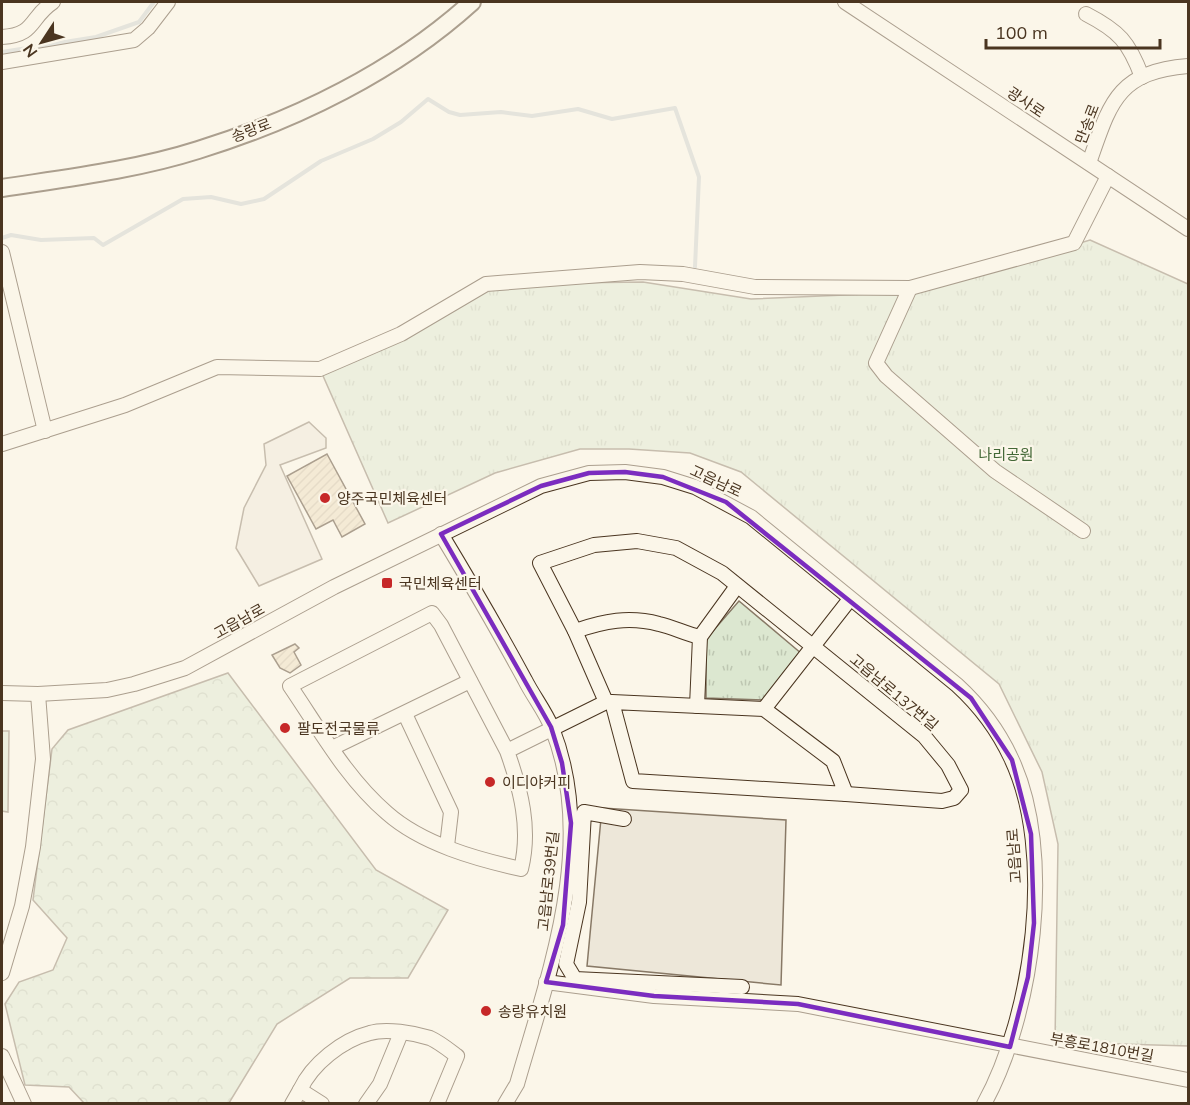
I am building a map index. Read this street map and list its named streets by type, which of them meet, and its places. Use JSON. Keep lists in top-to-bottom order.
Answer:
{
  "streets": {
    "main road": ["송랑로"],
    "street": [
      "광사로",
      "만송로",
      "고읍남로",
      "고읍남로137번길",
      "고읍남로39번길",
      "부흥로1810번길"
    ]
  },
  "crossings": [
    ["광사로", "만송로"],
    ["고읍남로", "고읍남로39번길"],
    ["고읍남로", "부흥로1810번길"],
    ["고읍남로39번길", "부흥로1810번길"]
  ],
  "parks": ["나리공원"],
  "places": {
    "other": [
      "양주국민체육센터",
      "팔도전국물류",
      "이디야커피",
      "송랑유치원"
    ],
    "transit": ["국민체육센터"]
  },
  "scale_bar": "100 m",
  "north": "bottom left"
}
